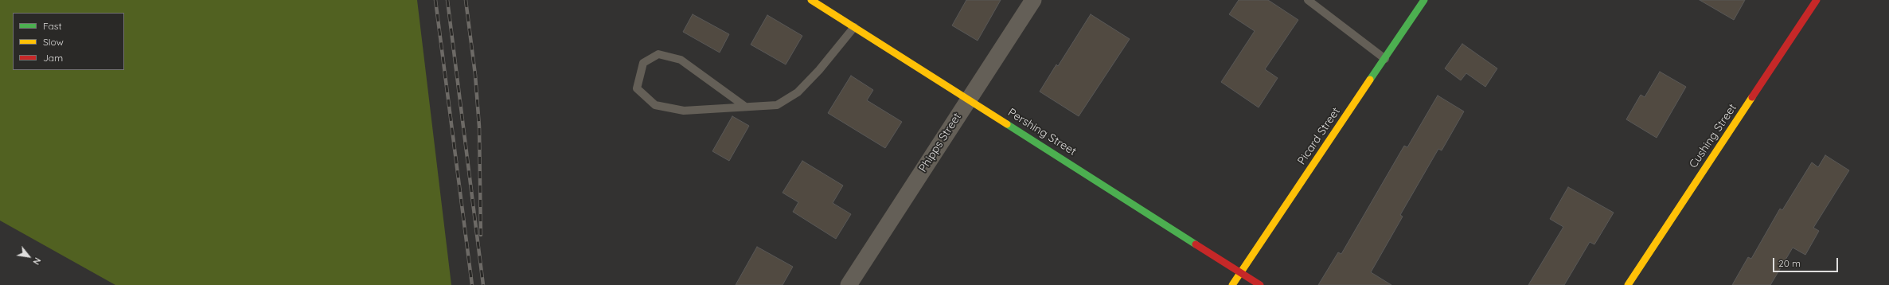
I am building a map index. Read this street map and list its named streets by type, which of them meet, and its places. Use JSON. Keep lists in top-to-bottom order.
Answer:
{
  "streets": {
    "street": [
      "Pershing Street",
      "Picard Street",
      "Cushing Street",
      "Phipps Street"
    ]
  },
  "crossings": [
    ["Pershing Street", "Picard Street"],
    ["Pershing Street", "Phipps Street"]
  ],
  "legend": ["Fast", "Slow", "Jam"],
  "scale_bar": "20 m",
  "north": "bottom right"
}
